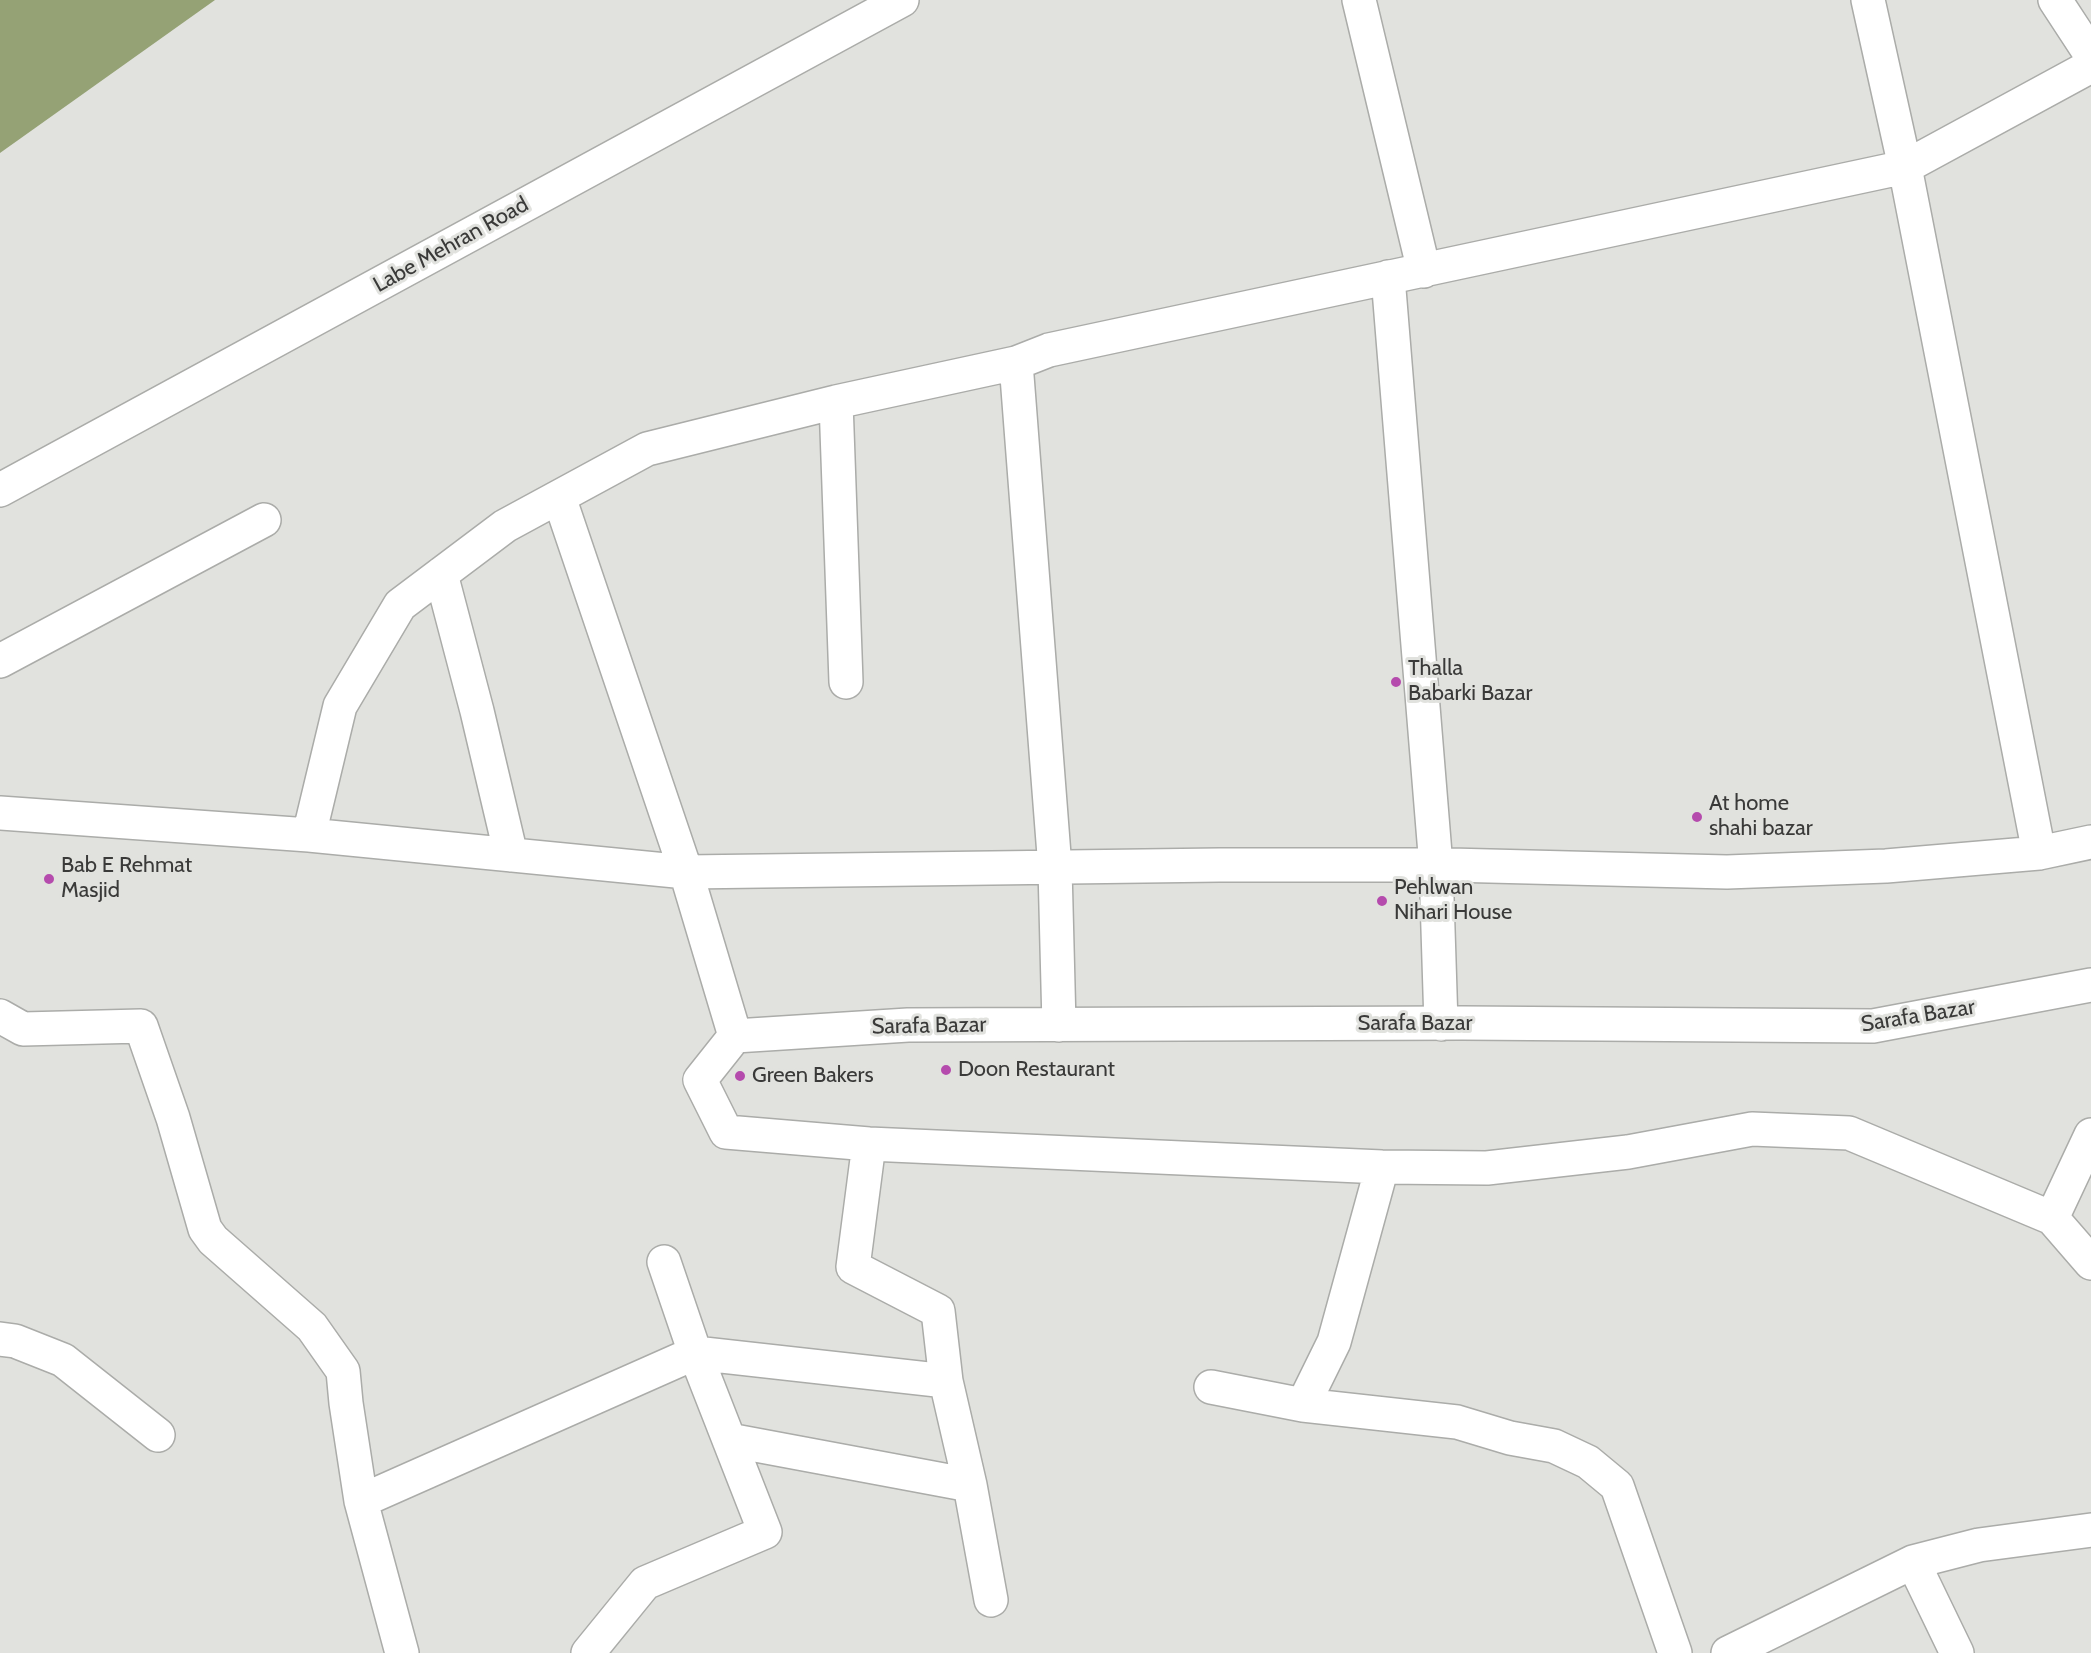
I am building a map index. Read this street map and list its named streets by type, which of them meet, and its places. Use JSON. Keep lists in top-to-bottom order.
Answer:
{
  "streets": {
    "street": ["Labe Mehran Road", "Sarafa Bazar"]
  },
  "places": [
    "Thalla Babarki Bazar",
    "At home shahi bazar",
    "Bab E Rehmat Masjid",
    "Pehlwan Nihari House",
    "Doon Restaurant",
    "Green Bakers"
  ]
}
